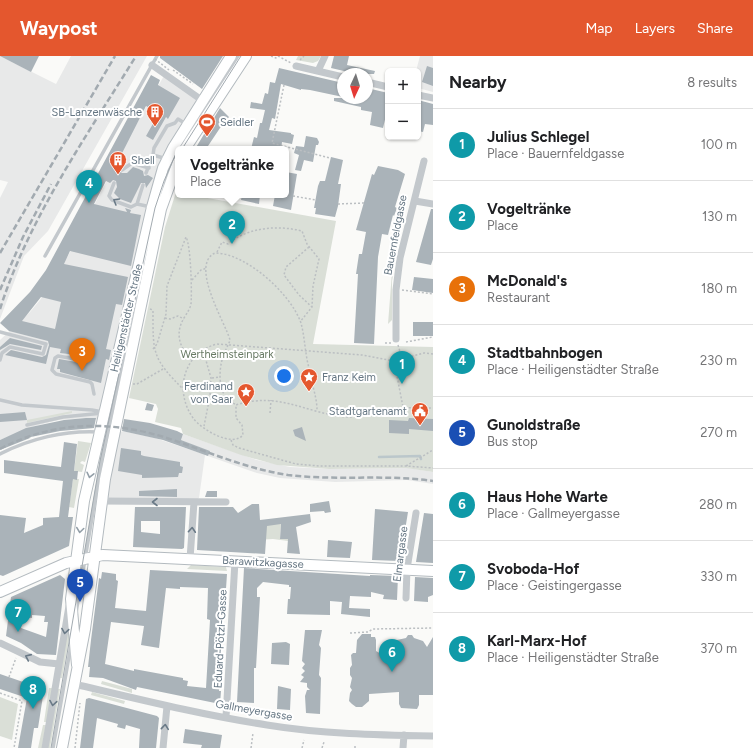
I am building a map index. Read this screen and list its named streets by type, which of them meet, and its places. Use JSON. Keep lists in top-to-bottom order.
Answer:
{
  "streets": {
    "main road": ["Heiligenstädter Straße", "Barawitzkagasse"],
    "street": [
      "Bauernfeldgasse",
      "Elmargasse",
      "Eduard-Pötzl-Gasse",
      "Gallmeyergasse"
    ]
  },
  "crossings": [
    ["Heiligenstädter Straße", "Barawitzkagasse"],
    ["Heiligenstädter Straße", "Gallmeyergasse"],
    ["Elmargasse", "Barawitzkagasse"],
    ["Barawitzkagasse", "Eduard-Pötzl-Gasse"],
    ["Eduard-Pötzl-Gasse", "Gallmeyergasse"]
  ],
  "parks": ["Wertheimsteinpark"],
  "places": {
    "building": ["SB-Lanzenwäsche", "Shell"],
    "sports": ["Seidler"],
    "place": ["Franz Keim", "Ferdinand von Saar"],
    "public building": ["Stadtgartenamt"]
  },
  "north": "bottom",
  "page": {
    "header": "Waypost",
    "nav": ["Map", "Layers", "Share"],
    "heading": ["Nearby", "8 results"],
    "map_buttons": ["+", "−"],
    "list": [
      {
        "mark": "1",
        "name": "Julius Schlegel",
        "note": "Place · Bauernfeldgasse",
        "value": "100 m"
      },
      {
        "mark": "2",
        "name": "Vogeltränke",
        "note": "Place",
        "value": "130 m"
      },
      {
        "mark": "3",
        "name": "McDonald's",
        "note": "Restaurant",
        "value": "180 m"
      },
      {
        "mark": "4",
        "name": "Stadtbahnbogen",
        "note": "Place · Heiligenstädter Straße",
        "value": "230 m"
      },
      {
        "mark": "5",
        "name": "Gunoldstraße",
        "note": "Bus stop",
        "value": "270 m"
      },
      {
        "mark": "6",
        "name": "Haus Hohe Warte",
        "note": "Place · Gallmeyergasse",
        "value": "280 m"
      },
      {
        "mark": "7",
        "name": "Svoboda-Hof",
        "note": "Place · Geistingergasse",
        "value": "330 m"
      },
      {
        "mark": "8",
        "name": "Karl-Marx-Hof",
        "note": "Place · Heiligenstädter Straße",
        "value": "370 m"
      }
    ],
    "popup": ["Vogeltränke", "Place"],
    "pins": [
      "4",
      "2",
      "3",
      "1",
      "5",
      "7",
      "6",
      "8"
    ]
  }
}
